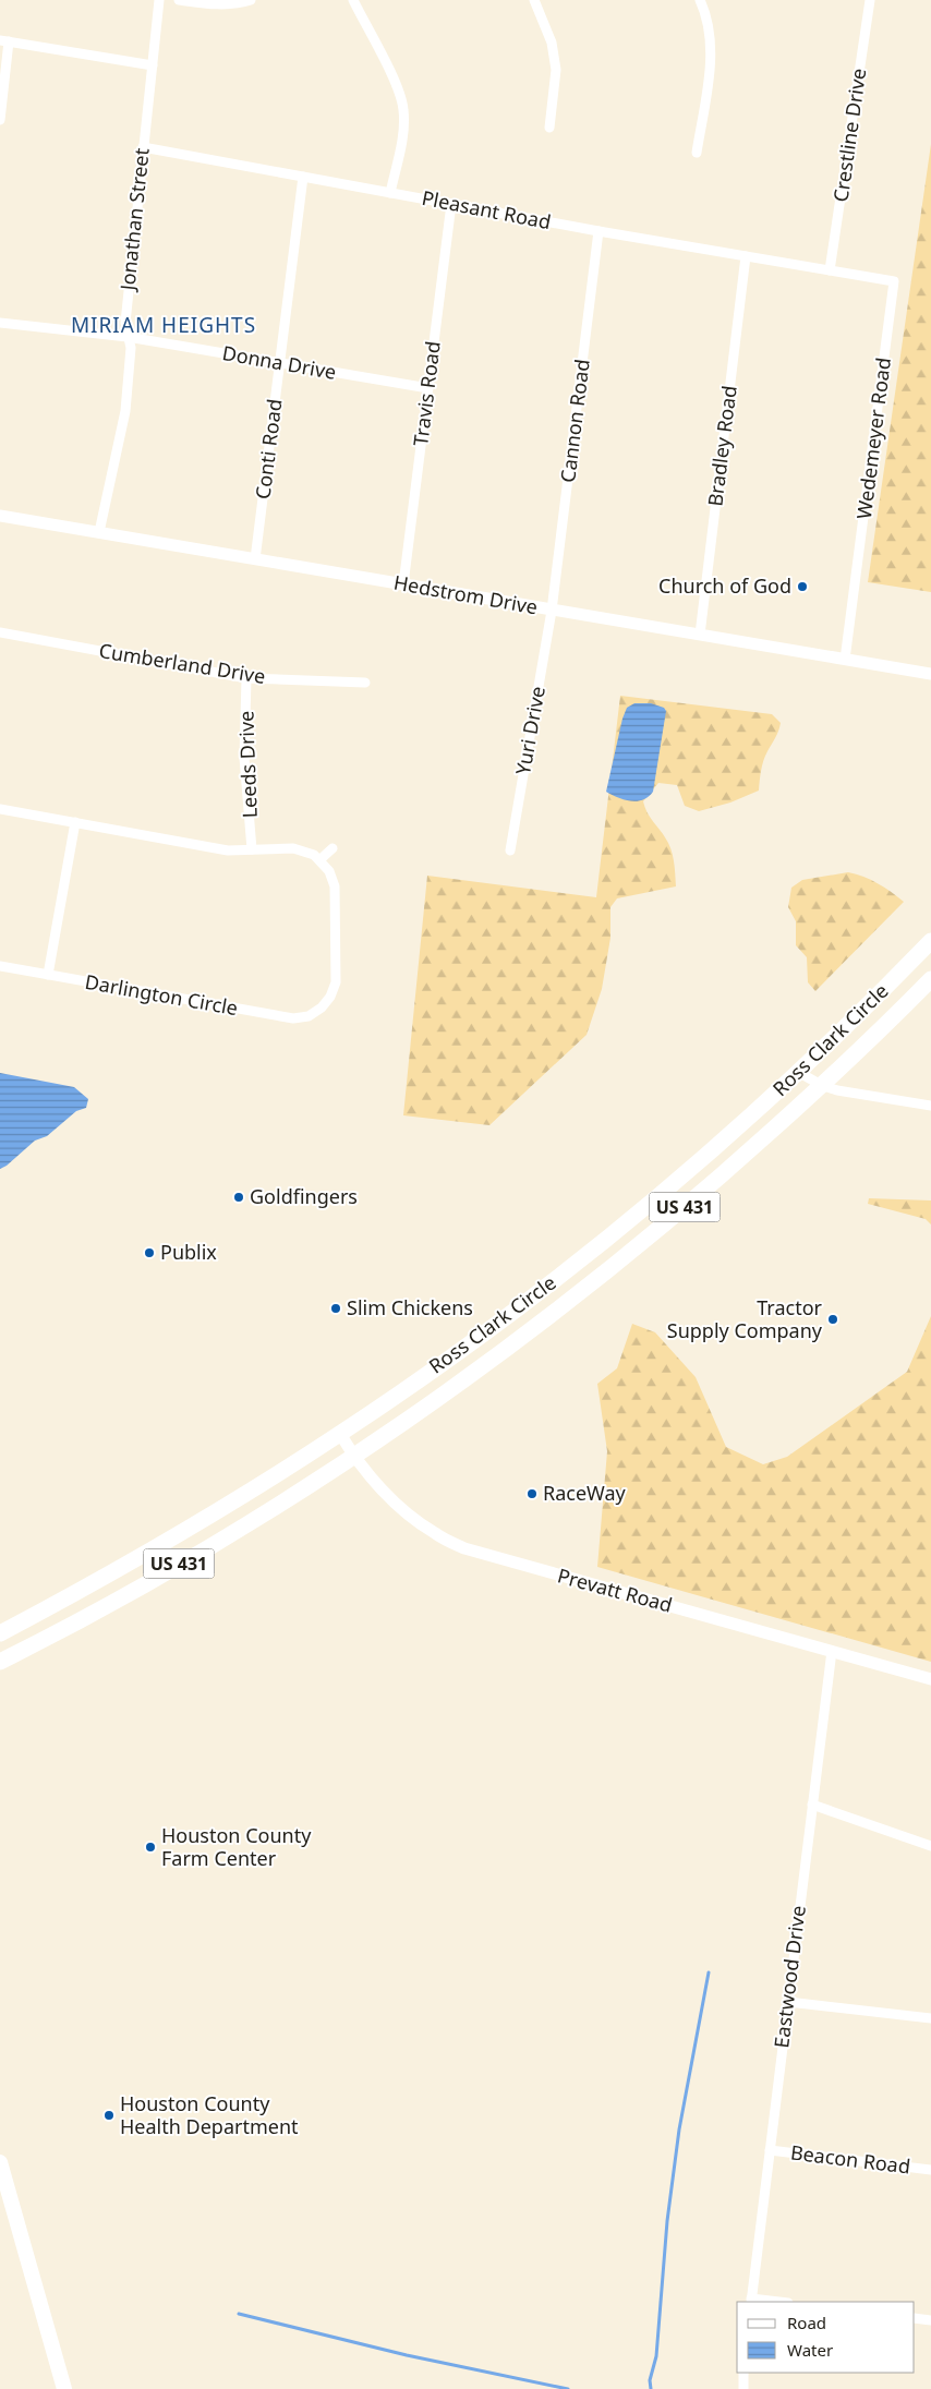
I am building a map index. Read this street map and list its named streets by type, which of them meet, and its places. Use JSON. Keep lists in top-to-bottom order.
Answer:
{
  "streets": {
    "highway": ["Ross Clark Circle", "US 431"],
    "street": [
      "Crestline Drive",
      "Pleasant Road",
      "Jonathan Street",
      "Donna Drive",
      "Travis Road",
      "Cannon Road",
      "Wedemeyer Road",
      "Bradley Road",
      "Conti Road",
      "Hedstrom Drive",
      "Cumberland Drive",
      "Yuri Drive",
      "Leeds Drive",
      "Darlington Circle",
      "Prevatt Road",
      "Eastwood Drive",
      "Beacon Road"
    ]
  },
  "crossings": [
    ["Crestline Drive", "Pleasant Road"],
    ["Crestline Drive", "Wedemeyer Road"],
    ["Pleasant Road", "Jonathan Street"],
    ["Pleasant Road", "Travis Road"],
    ["Pleasant Road", "Cannon Road"],
    ["Pleasant Road", "Wedemeyer Road"],
    ["Pleasant Road", "Bradley Road"],
    ["Pleasant Road", "Conti Road"],
    ["Jonathan Street", "Donna Drive"],
    ["Jonathan Street", "Hedstrom Drive"],
    ["Donna Drive", "Travis Road"],
    ["Donna Drive", "Conti Road"],
    ["Travis Road", "Hedstrom Drive"],
    ["Cannon Road", "Hedstrom Drive"],
    ["Cannon Road", "Yuri Drive"],
    ["Wedemeyer Road", "Hedstrom Drive"],
    ["Bradley Road", "Hedstrom Drive"],
    ["Conti Road", "Hedstrom Drive"],
    ["Hedstrom Drive", "Yuri Drive"],
    ["Cumberland Drive", "Leeds Drive"],
    ["Ross Clark Circle", "Prevatt Road"],
    ["Prevatt Road", "Eastwood Drive"],
    ["Eastwood Drive", "Beacon Road"]
  ],
  "districts": ["MIRIAM HEIGHTS"],
  "places": [
    "Church of God",
    "Goldfingers",
    "Publix",
    "Slim Chickens",
    "Tractor Supply Company",
    "RaceWay",
    "Houston County Farm Center",
    "Houston County Health Department"
  ],
  "legend": ["Road", "Water"]
}
